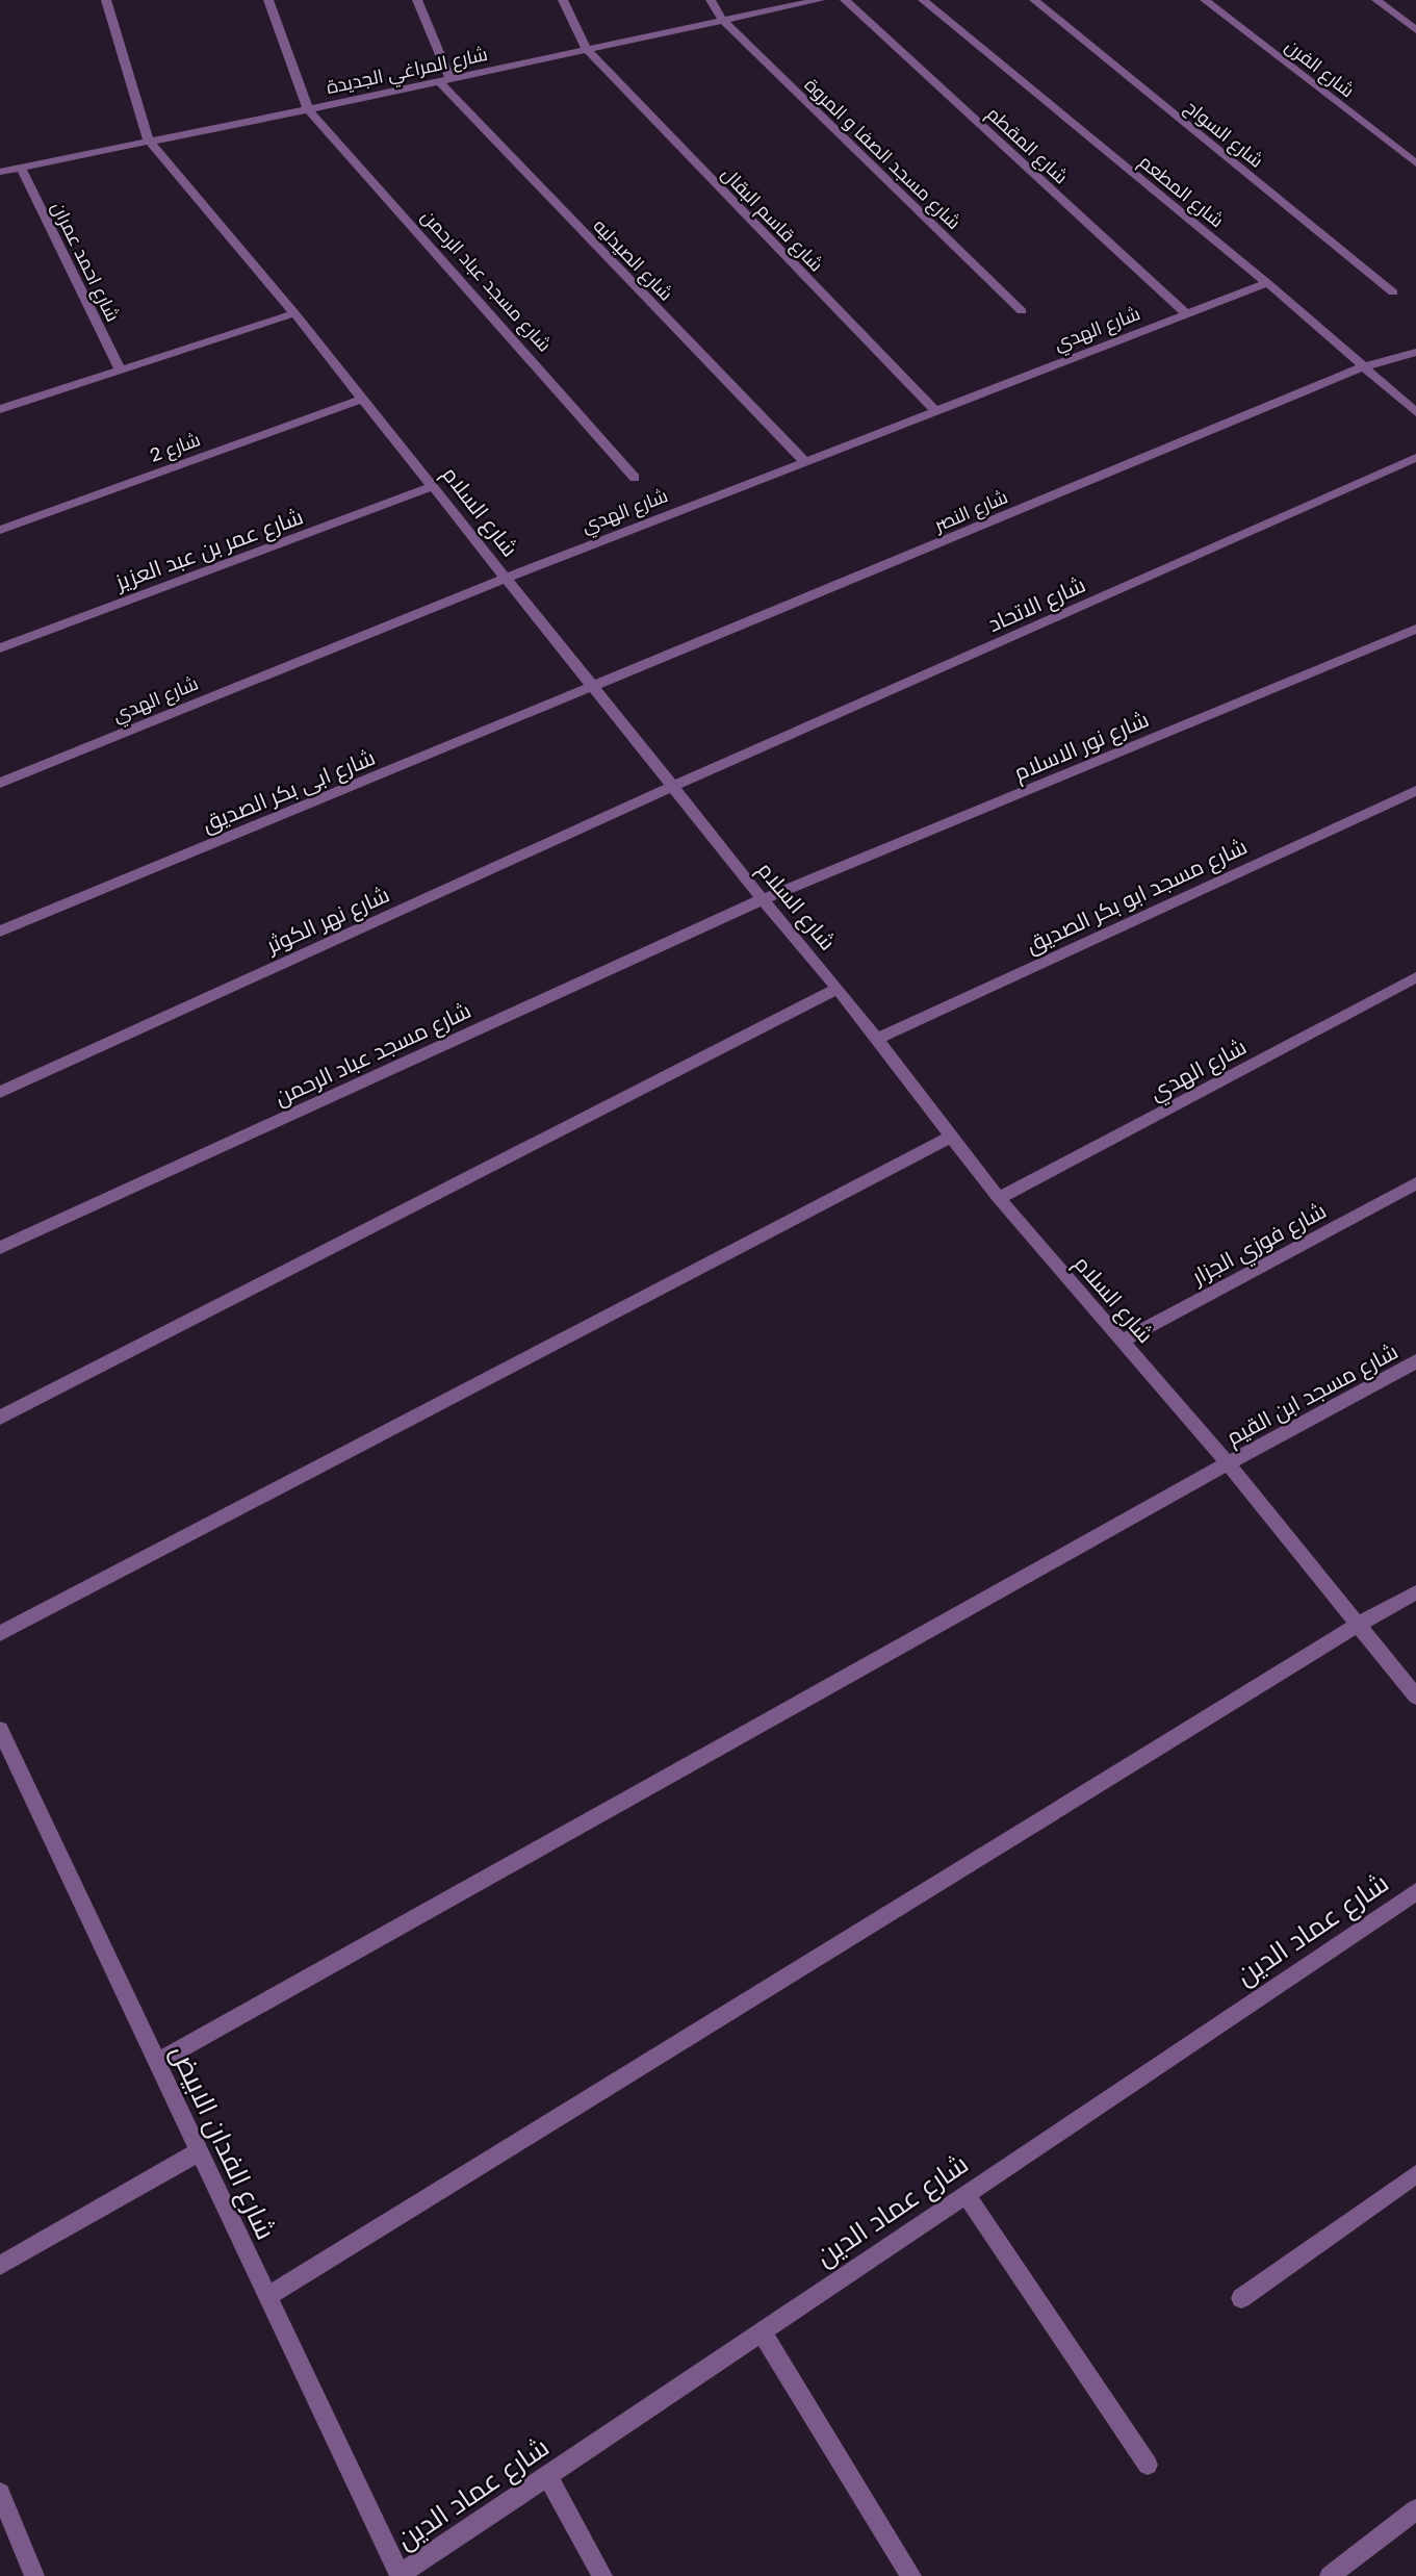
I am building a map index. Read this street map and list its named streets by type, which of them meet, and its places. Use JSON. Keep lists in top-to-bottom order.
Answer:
{
  "streets": {
    "street": [
      "شارع الفرن",
      "شارع المراغي الجديدة",
      "شارع السواح",
      "شارع المقطم",
      "شارع مسجد الصفا و المروة",
      "شارع المطعم",
      "شارع قاسم البقال",
      "شارع الصيدليه",
      "شارع احمد عمران",
      "شارع مسجد عباد الرحمن",
      "شارع الهدي",
      "شارع 2",
      "شارع النصر",
      "شارع السلام",
      "شارع عمر بن عبد العزيز",
      "شارع الاتحاد",
      "شارع نور الاسلام",
      "شارع ابى بكر الصديق",
      "شارع مسجد ابو بكر الصديق",
      "شارع نهر الكوثر",
      "شارع فوزي الجزار",
      "شارع مسجد ابن القيم",
      "شارع عماد الدين",
      "شارع الفدان الابيض"
    ]
  },
  "crossings": [
    ["شارع المراغي الجديدة", "شارع مسجد الصفا و المروة"],
    ["شارع المراغي الجديدة", "شارع قاسم البقال"],
    ["شارع المراغي الجديدة", "شارع الصيدليه"],
    ["شارع المراغي الجديدة", "شارع احمد عمران"],
    ["شارع المراغي الجديدة", "شارع مسجد عباد الرحمن"],
    ["شارع المراغي الجديدة", "شارع السلام"],
    ["شارع المقطم", "شارع الهدي"],
    ["شارع المطعم", "شارع الهدي"],
    ["شارع المطعم", "شارع النصر"],
    ["شارع قاسم البقال", "شارع الهدي"],
    ["شارع الصيدليه", "شارع الهدي"],
    ["شارع مسجد عباد الرحمن", "شارع السلام"],
    ["شارع مسجد عباد الرحمن", "شارع نور الاسلام"],
    ["شارع الهدي", "شارع السلام"],
    ["شارع 2", "شارع السلام"],
    ["شارع النصر", "شارع السلام"],
    ["شارع النصر", "شارع ابى بكر الصديق"],
    ["شارع السلام", "شارع عمر بن عبد العزيز"],
    ["شارع السلام", "شارع الاتحاد"],
    ["شارع السلام", "شارع نور الاسلام"],
    ["شارع السلام", "شارع ابى بكر الصديق"],
    ["شارع السلام", "شارع مسجد ابو بكر الصديق"],
    ["شارع السلام", "شارع نهر الكوثر"],
    ["شارع السلام", "شارع فوزي الجزار"],
    ["شارع السلام", "شارع مسجد ابن القيم"],
    ["شارع الاتحاد", "شارع نهر الكوثر"],
    ["شارع مسجد ابن القيم", "شارع الفدان الابيض"],
    ["شارع عماد الدين", "شارع الفدان الابيض"]
  ]
}
